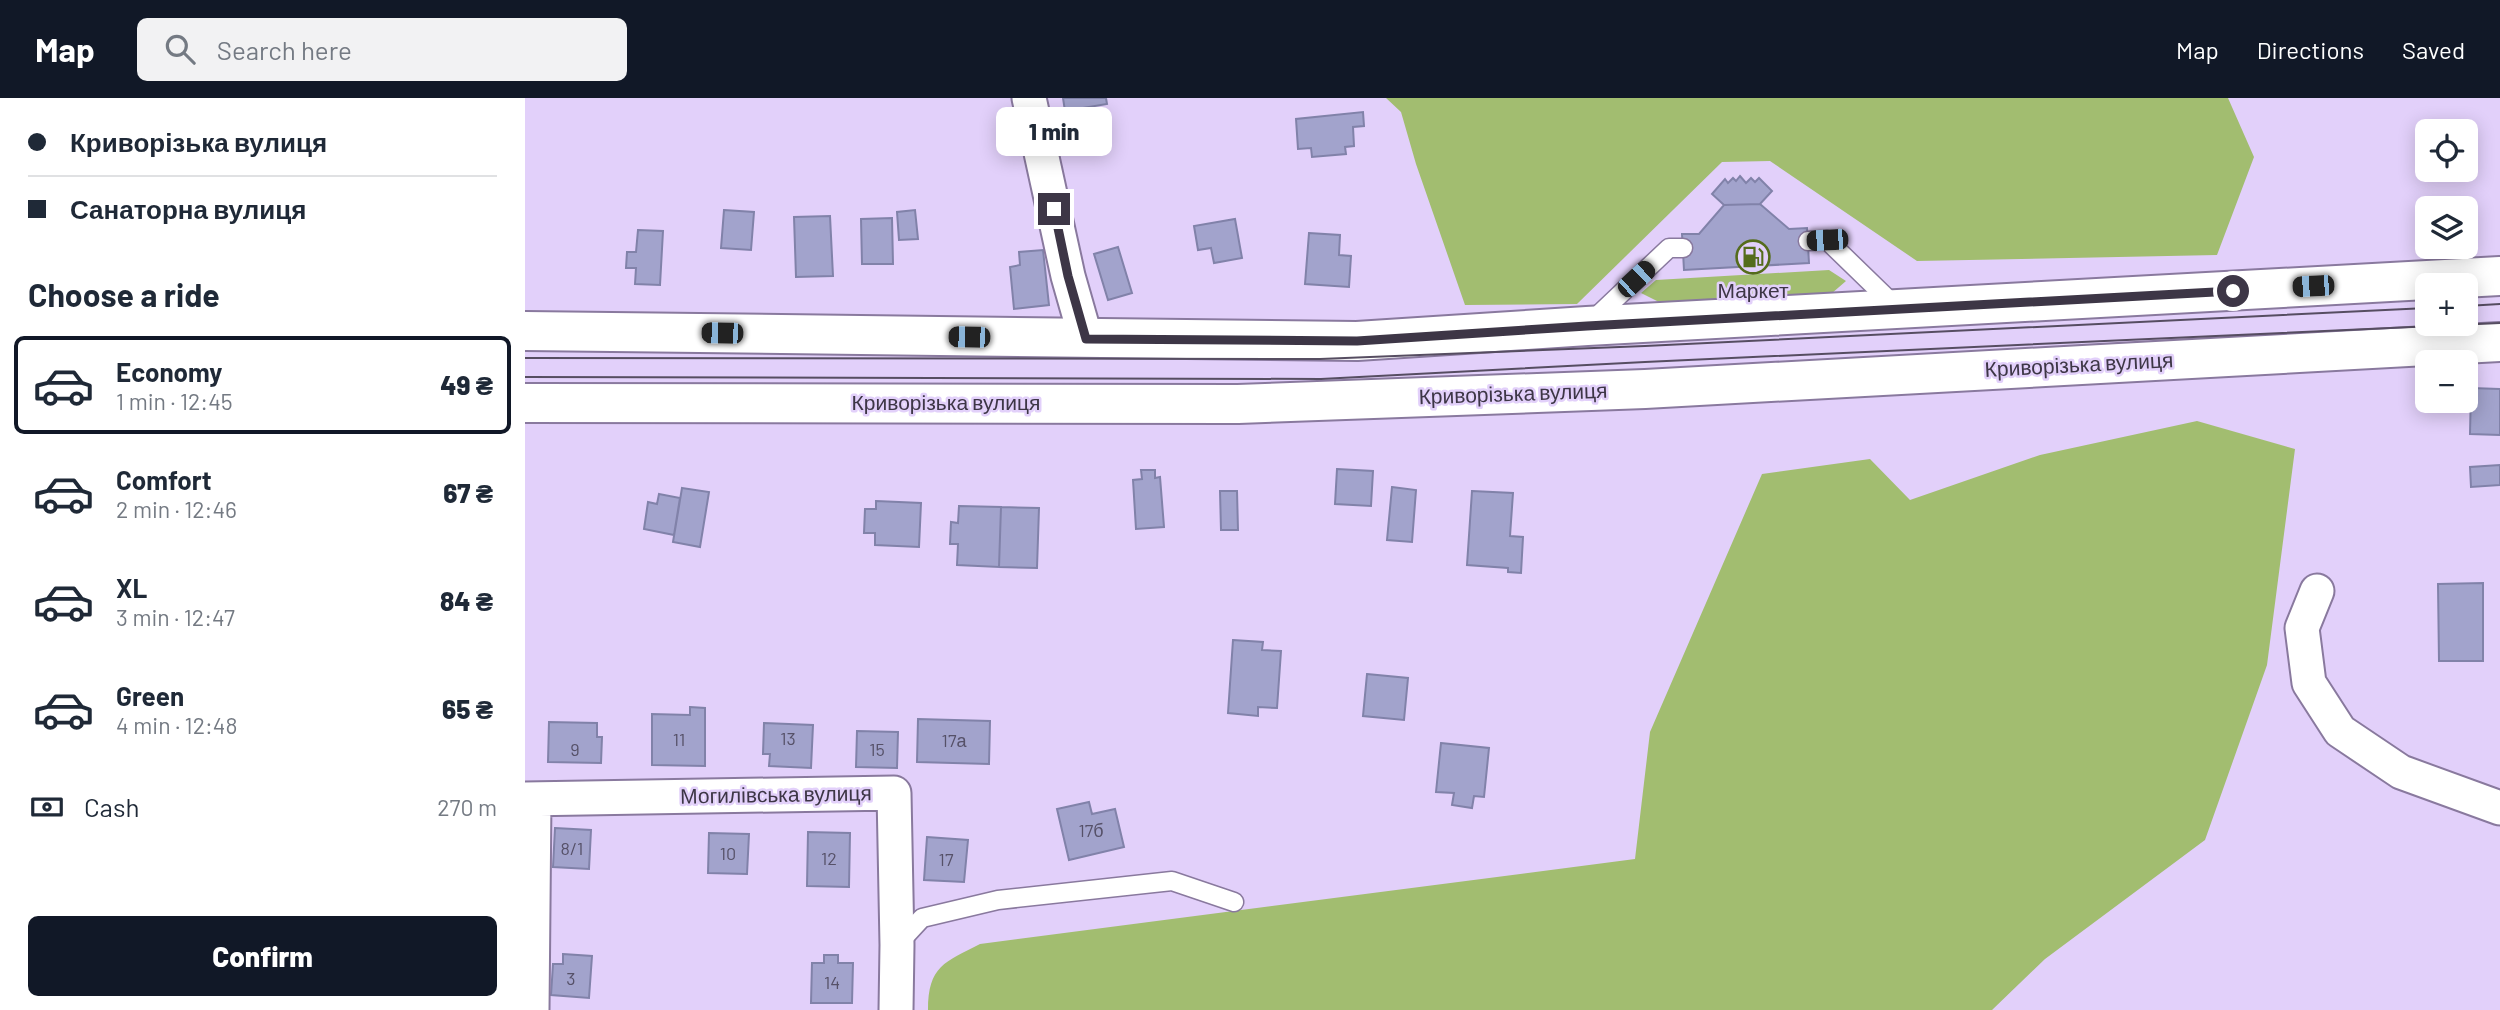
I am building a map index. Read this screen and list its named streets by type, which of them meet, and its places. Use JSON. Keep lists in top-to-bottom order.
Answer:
{
  "streets": {
    "main road": ["Криворізька вулиця"],
    "street": ["Могилівська вулиця"]
  },
  "places": {
    "fuel station": ["Маркет"]
  },
  "house_numbers": [
    "13",
    "11",
    "17а",
    "9",
    "15",
    "17б",
    "8/1",
    "10",
    "12",
    "17",
    "3",
    "14"
  ],
  "page": {
    "header": "Map",
    "search": "Search here",
    "nav": ["Map", "Directions", "Saved"],
    "banner": ["Криворізька вулиця", "Санаторна вулиця"],
    "bubble": "1 min",
    "map_buttons": ["+", "−"],
    "heading": "Choose a ride",
    "list": [
      {
        "name": "Economy",
        "note": "1 min · 12:45",
        "value": "49 ₴"
      },
      {
        "name": "Comfort",
        "note": "2 min · 12:46",
        "value": "67 ₴"
      },
      {
        "name": "XL",
        "note": "3 min · 12:47",
        "value": "84 ₴"
      },
      {
        "name": "Green",
        "note": "4 min · 12:48",
        "value": "65 ₴"
      }
    ],
    "pay": ["Cash", "270 m"],
    "buttons": "Confirm"
  }
}
